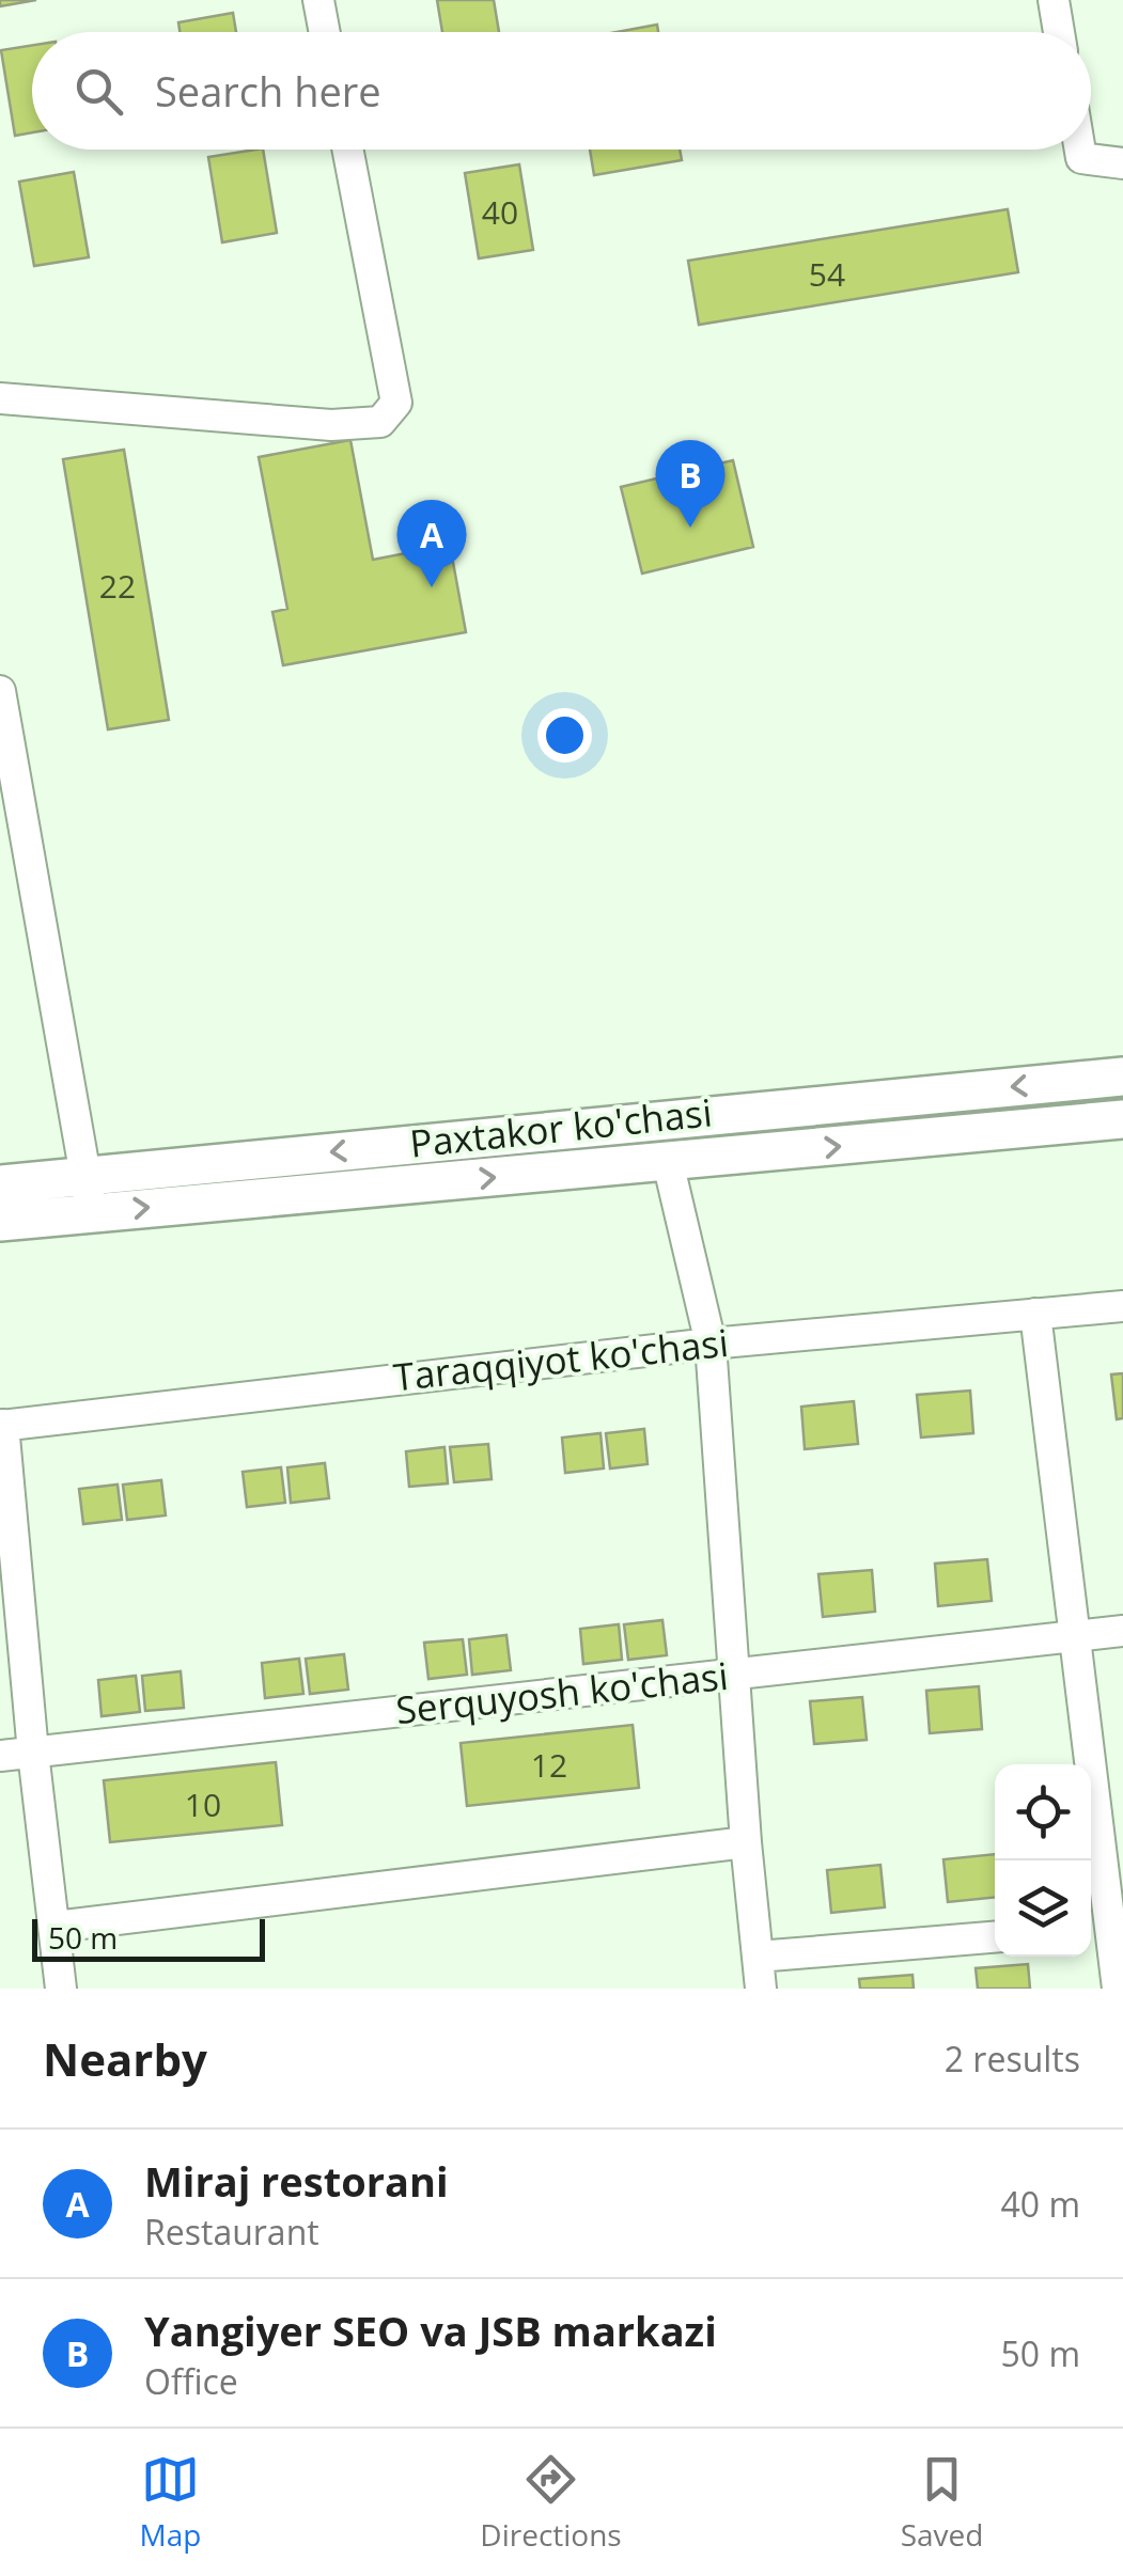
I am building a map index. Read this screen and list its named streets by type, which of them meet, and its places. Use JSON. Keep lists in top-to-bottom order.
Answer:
{
  "streets": {
    "main road": ["Paxtakor ko'chasi"],
    "street": ["Taraqqiyot ko'chasi", "Serquyosh ko'chasi"]
  },
  "house_numbers": [
    "40",
    "54",
    "22",
    "12",
    "10"
  ],
  "scale_bar": "50 m",
  "page": {
    "search": "Search here",
    "pins": ["B", "A"],
    "scale": "50 m",
    "heading": ["Nearby", "2 results"],
    "list": [
      {
        "mark": "A",
        "name": "Miraj restorani",
        "note": "Restaurant",
        "value": "40 m"
      },
      {
        "mark": "B",
        "name": "Yangiyer SEO va JSB markazi",
        "note": "Office",
        "value": "50 m"
      }
    ],
    "nav": ["Map", "Directions", "Saved"]
  }
}
